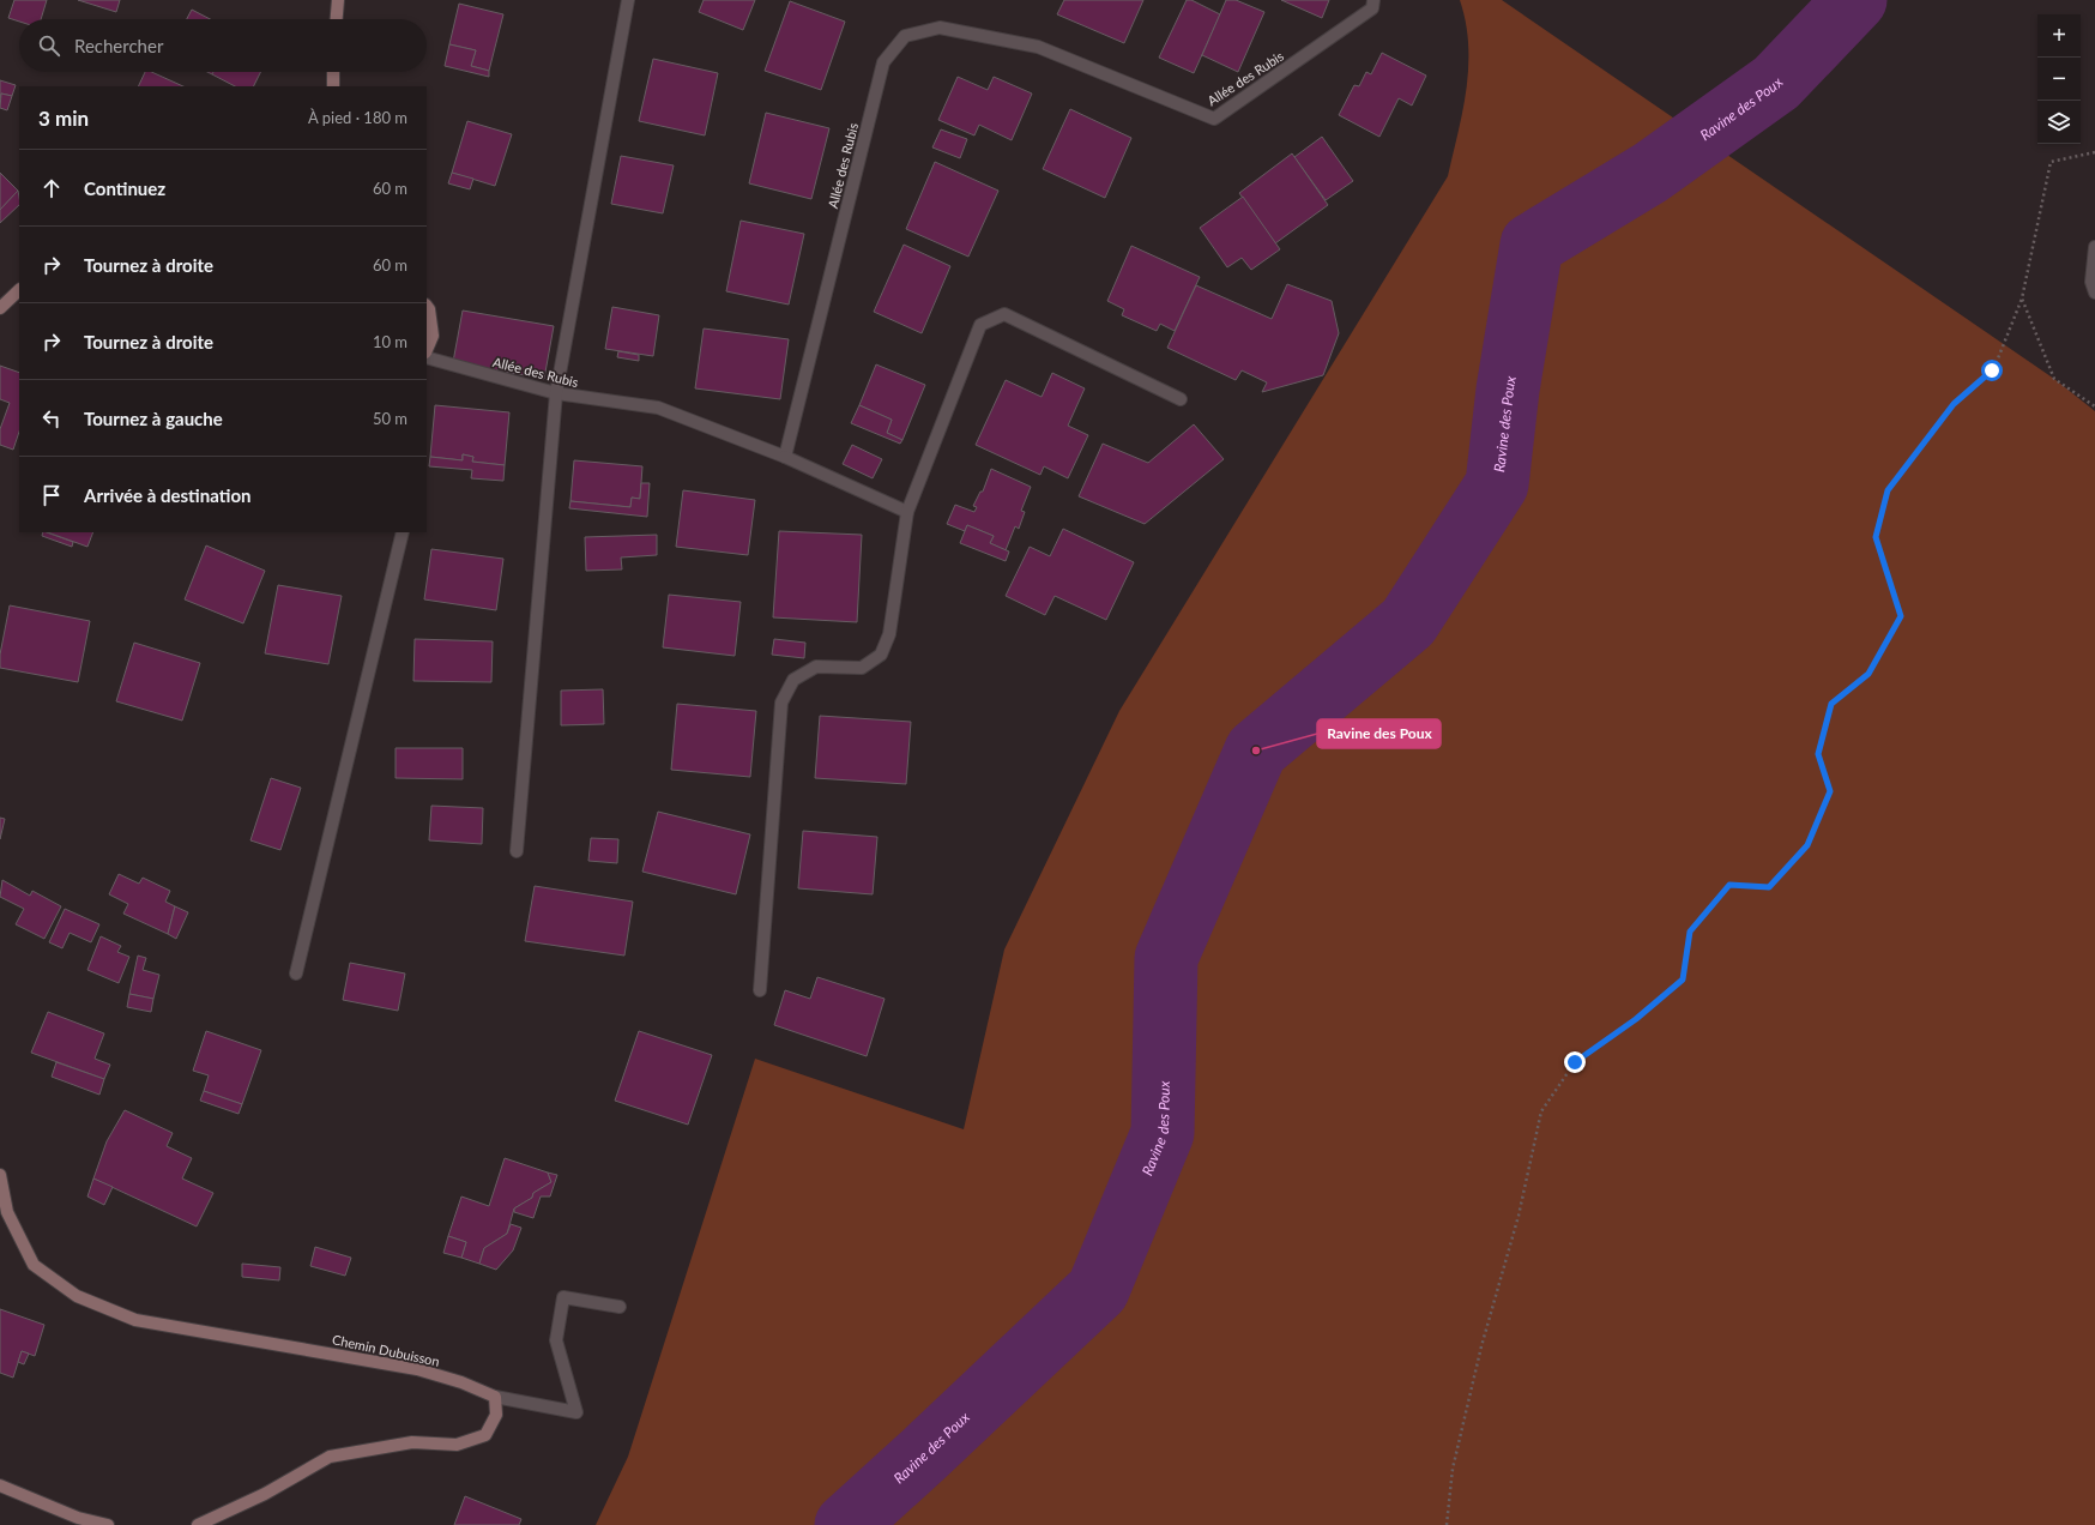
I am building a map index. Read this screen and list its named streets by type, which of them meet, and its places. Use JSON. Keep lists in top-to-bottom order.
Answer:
{
  "streets": {
    "main road": ["Chemin Dubuisson"],
    "street": ["Allée des Rubis"]
  },
  "water": ["Ravine des Poux"],
  "places": ["Ravine des Poux"],
  "page": {
    "map_buttons": ["+", "−"],
    "search": "Rechercher",
    "heading": ["3 min", "À pied · 180 m"],
    "list": [
      ["Continuez", "60 m"],
      ["Tournez à droite", "60 m"],
      ["Tournez à droite", "10 m"],
      ["Tournez à gauche", "50 m"],
      "Arrivée à destination"
    ]
  }
}
